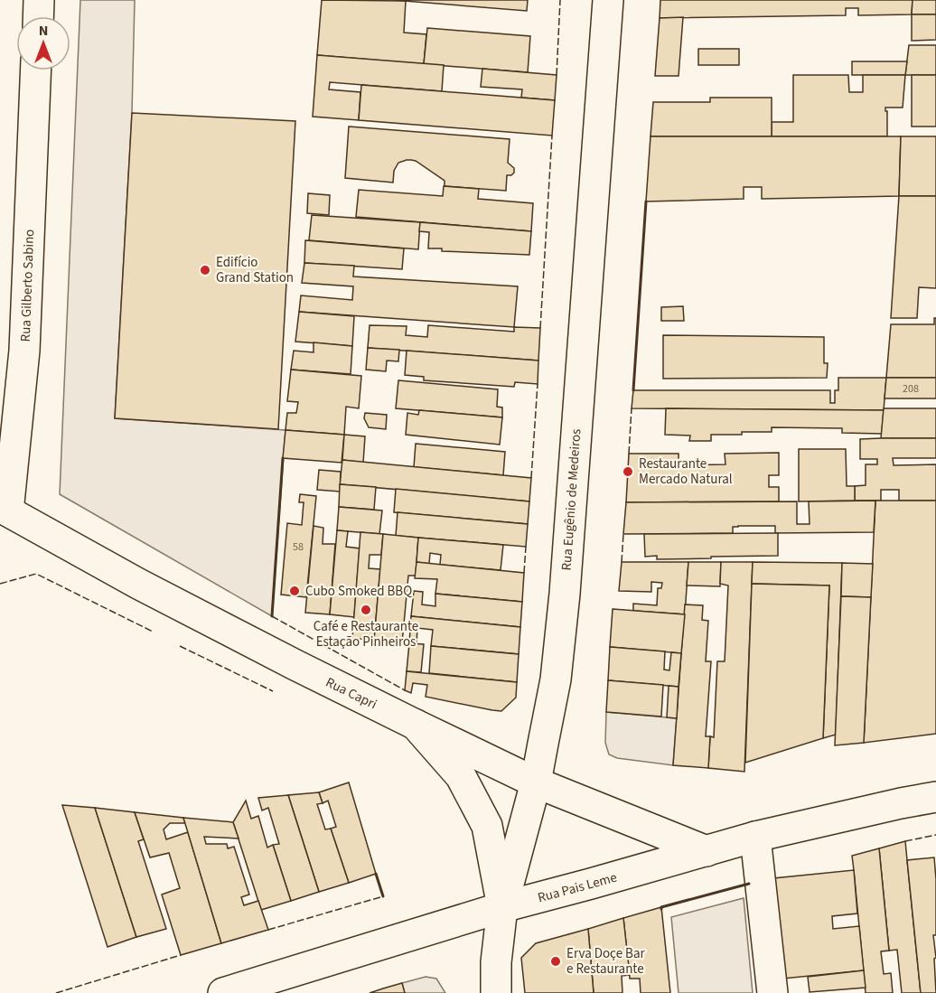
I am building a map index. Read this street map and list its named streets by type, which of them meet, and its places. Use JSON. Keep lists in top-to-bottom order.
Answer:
{
  "streets": {
    "street": [
      "Rua Gilberto Sabino",
      "Rua Eugênio de Medeiros",
      "Rua Capri",
      "Rua Pais Leme"
    ]
  },
  "crossings": [
    ["Rua Gilberto Sabino", "Rua Capri"],
    ["Rua Eugênio de Medeiros", "Rua Capri"],
    ["Rua Eugênio de Medeiros", "Rua Pais Leme"],
    ["Rua Capri", "Rua Pais Leme"]
  ],
  "places": [
    "Edifício Grand Station",
    "Restaurante Mercado Natural",
    "Cubo Smoked BBQ",
    "Café e Restaurante Estação Pinheiros",
    "Erva Doçe Bar e Restaurante"
  ],
  "house_numbers": ["208", "58"],
  "north": "top"
}
